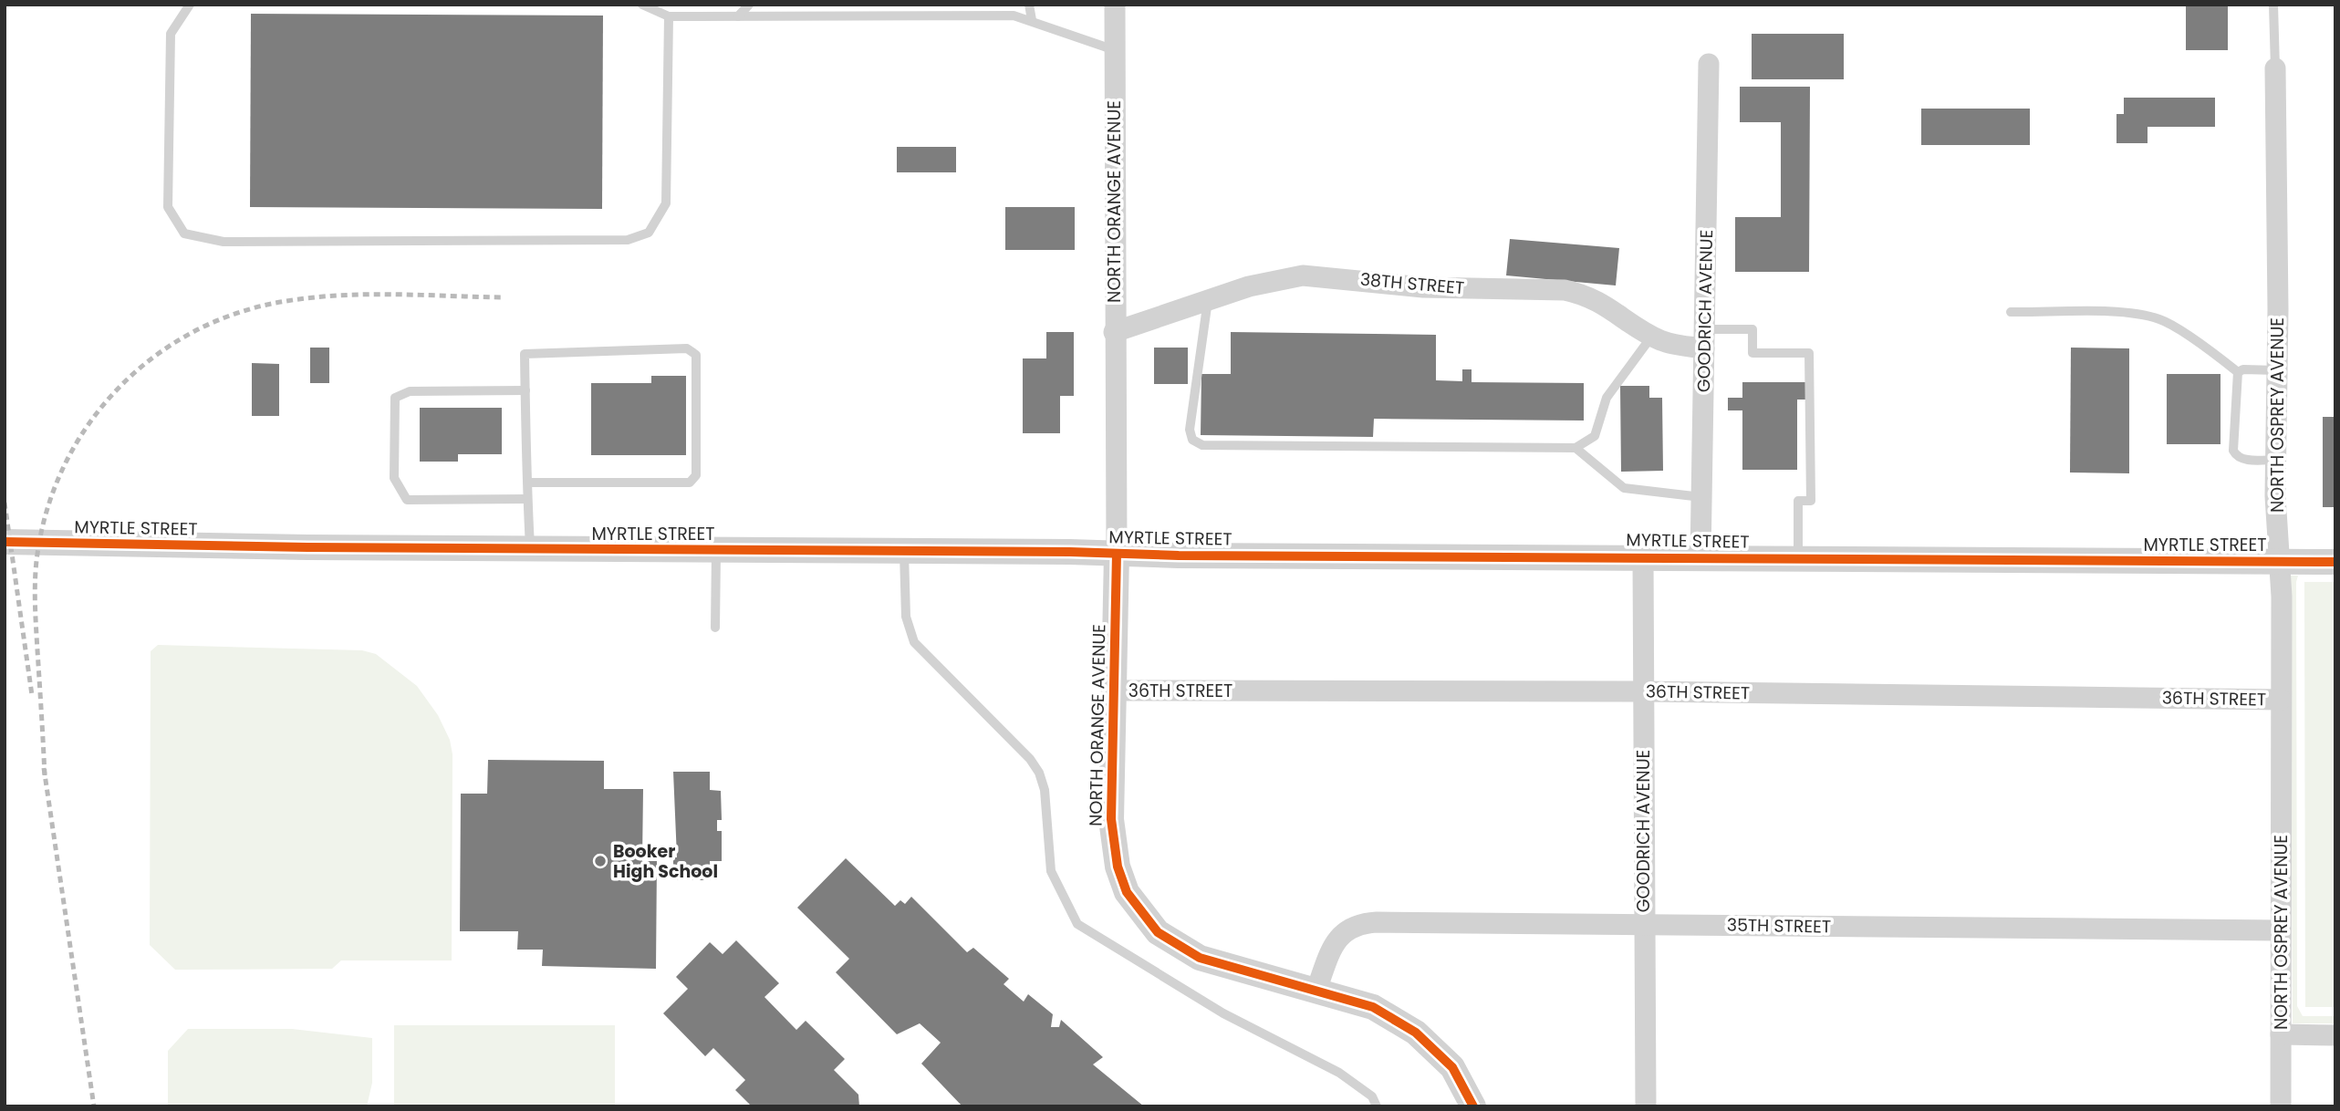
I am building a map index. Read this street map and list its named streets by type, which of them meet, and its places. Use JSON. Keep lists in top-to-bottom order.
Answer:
{
  "streets": {
    "street": [
      "NORTH ORANGE AVENUE",
      "38TH STREET",
      "GOODRICH AVENUE",
      "NORTH OSPREY AVENUE",
      "MYRTLE STREET",
      "36TH STREET",
      "35TH STREET"
    ]
  },
  "crossings": [
    ["NORTH ORANGE AVENUE", "38TH STREET"],
    ["NORTH ORANGE AVENUE", "MYRTLE STREET"],
    ["NORTH ORANGE AVENUE", "36TH STREET"],
    ["NORTH ORANGE AVENUE", "35TH STREET"],
    ["38TH STREET", "GOODRICH AVENUE"],
    ["GOODRICH AVENUE", "MYRTLE STREET"],
    ["GOODRICH AVENUE", "36TH STREET"],
    ["GOODRICH AVENUE", "35TH STREET"],
    ["NORTH OSPREY AVENUE", "MYRTLE STREET"],
    ["NORTH OSPREY AVENUE", "36TH STREET"],
    ["NORTH OSPREY AVENUE", "35TH STREET"]
  ],
  "places": ["Booker High School"]
}
